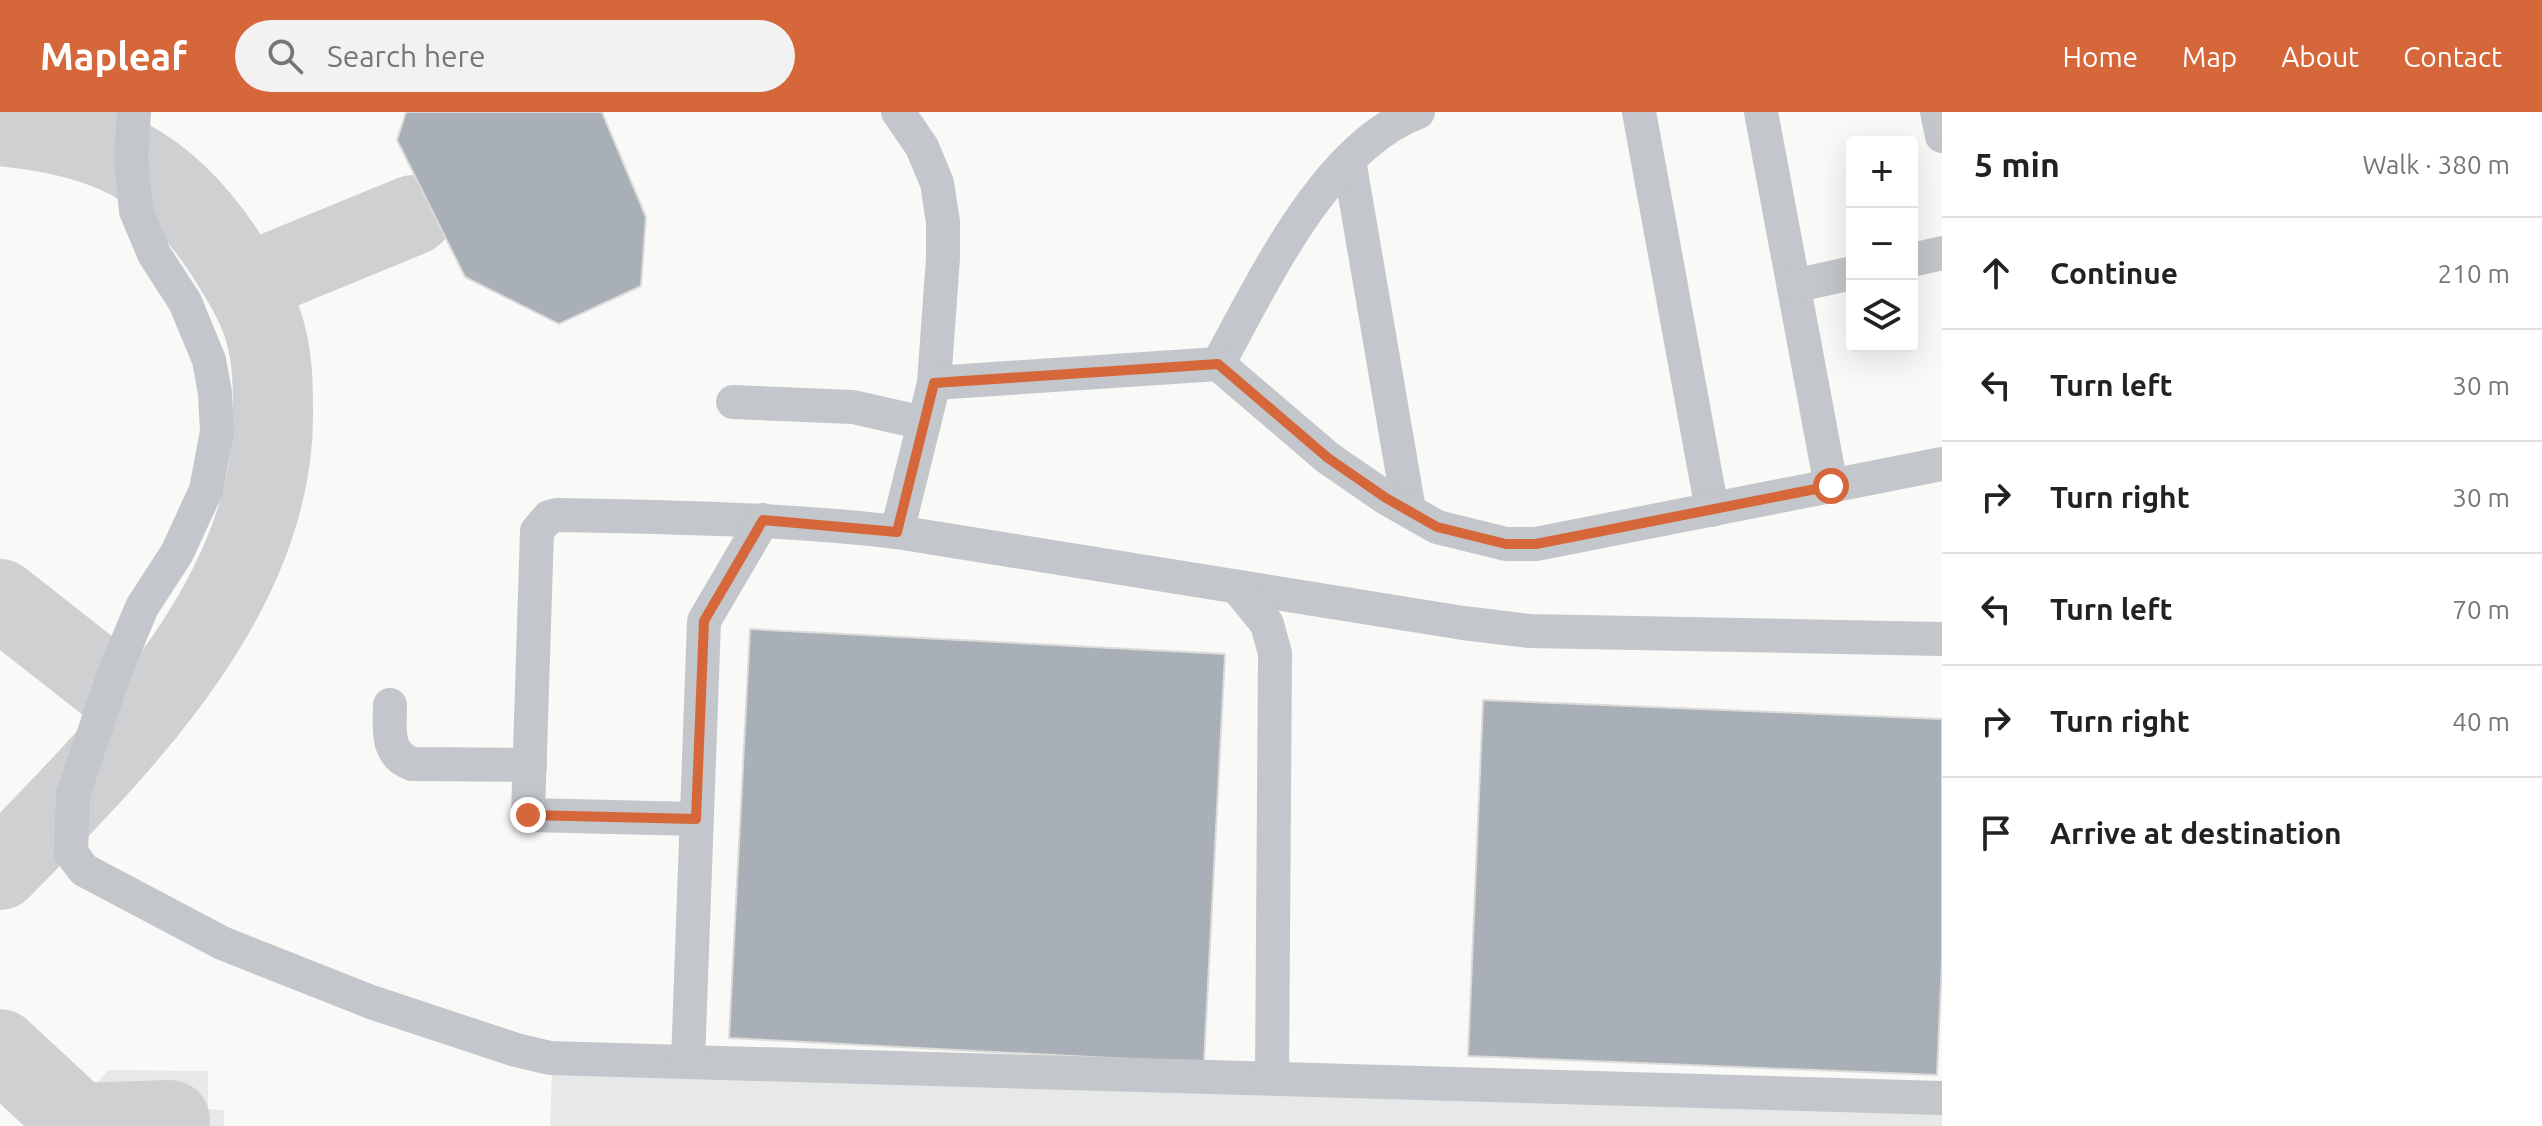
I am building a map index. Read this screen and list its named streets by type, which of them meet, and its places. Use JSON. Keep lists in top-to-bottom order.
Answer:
{
  "page": {
    "header": "Mapleaf",
    "search": "Search here",
    "nav": [
      "Home",
      "Map",
      "About",
      "Contact"
    ],
    "heading": ["5 min", "Walk · 380 m"],
    "map_buttons": ["+", "−"],
    "list": [
      ["Continue", "210 m"],
      ["Turn left", "30 m"],
      ["Turn right", "30 m"],
      ["Turn left", "70 m"],
      ["Turn right", "40 m"],
      "Arrive at destination"
    ]
  }
}
